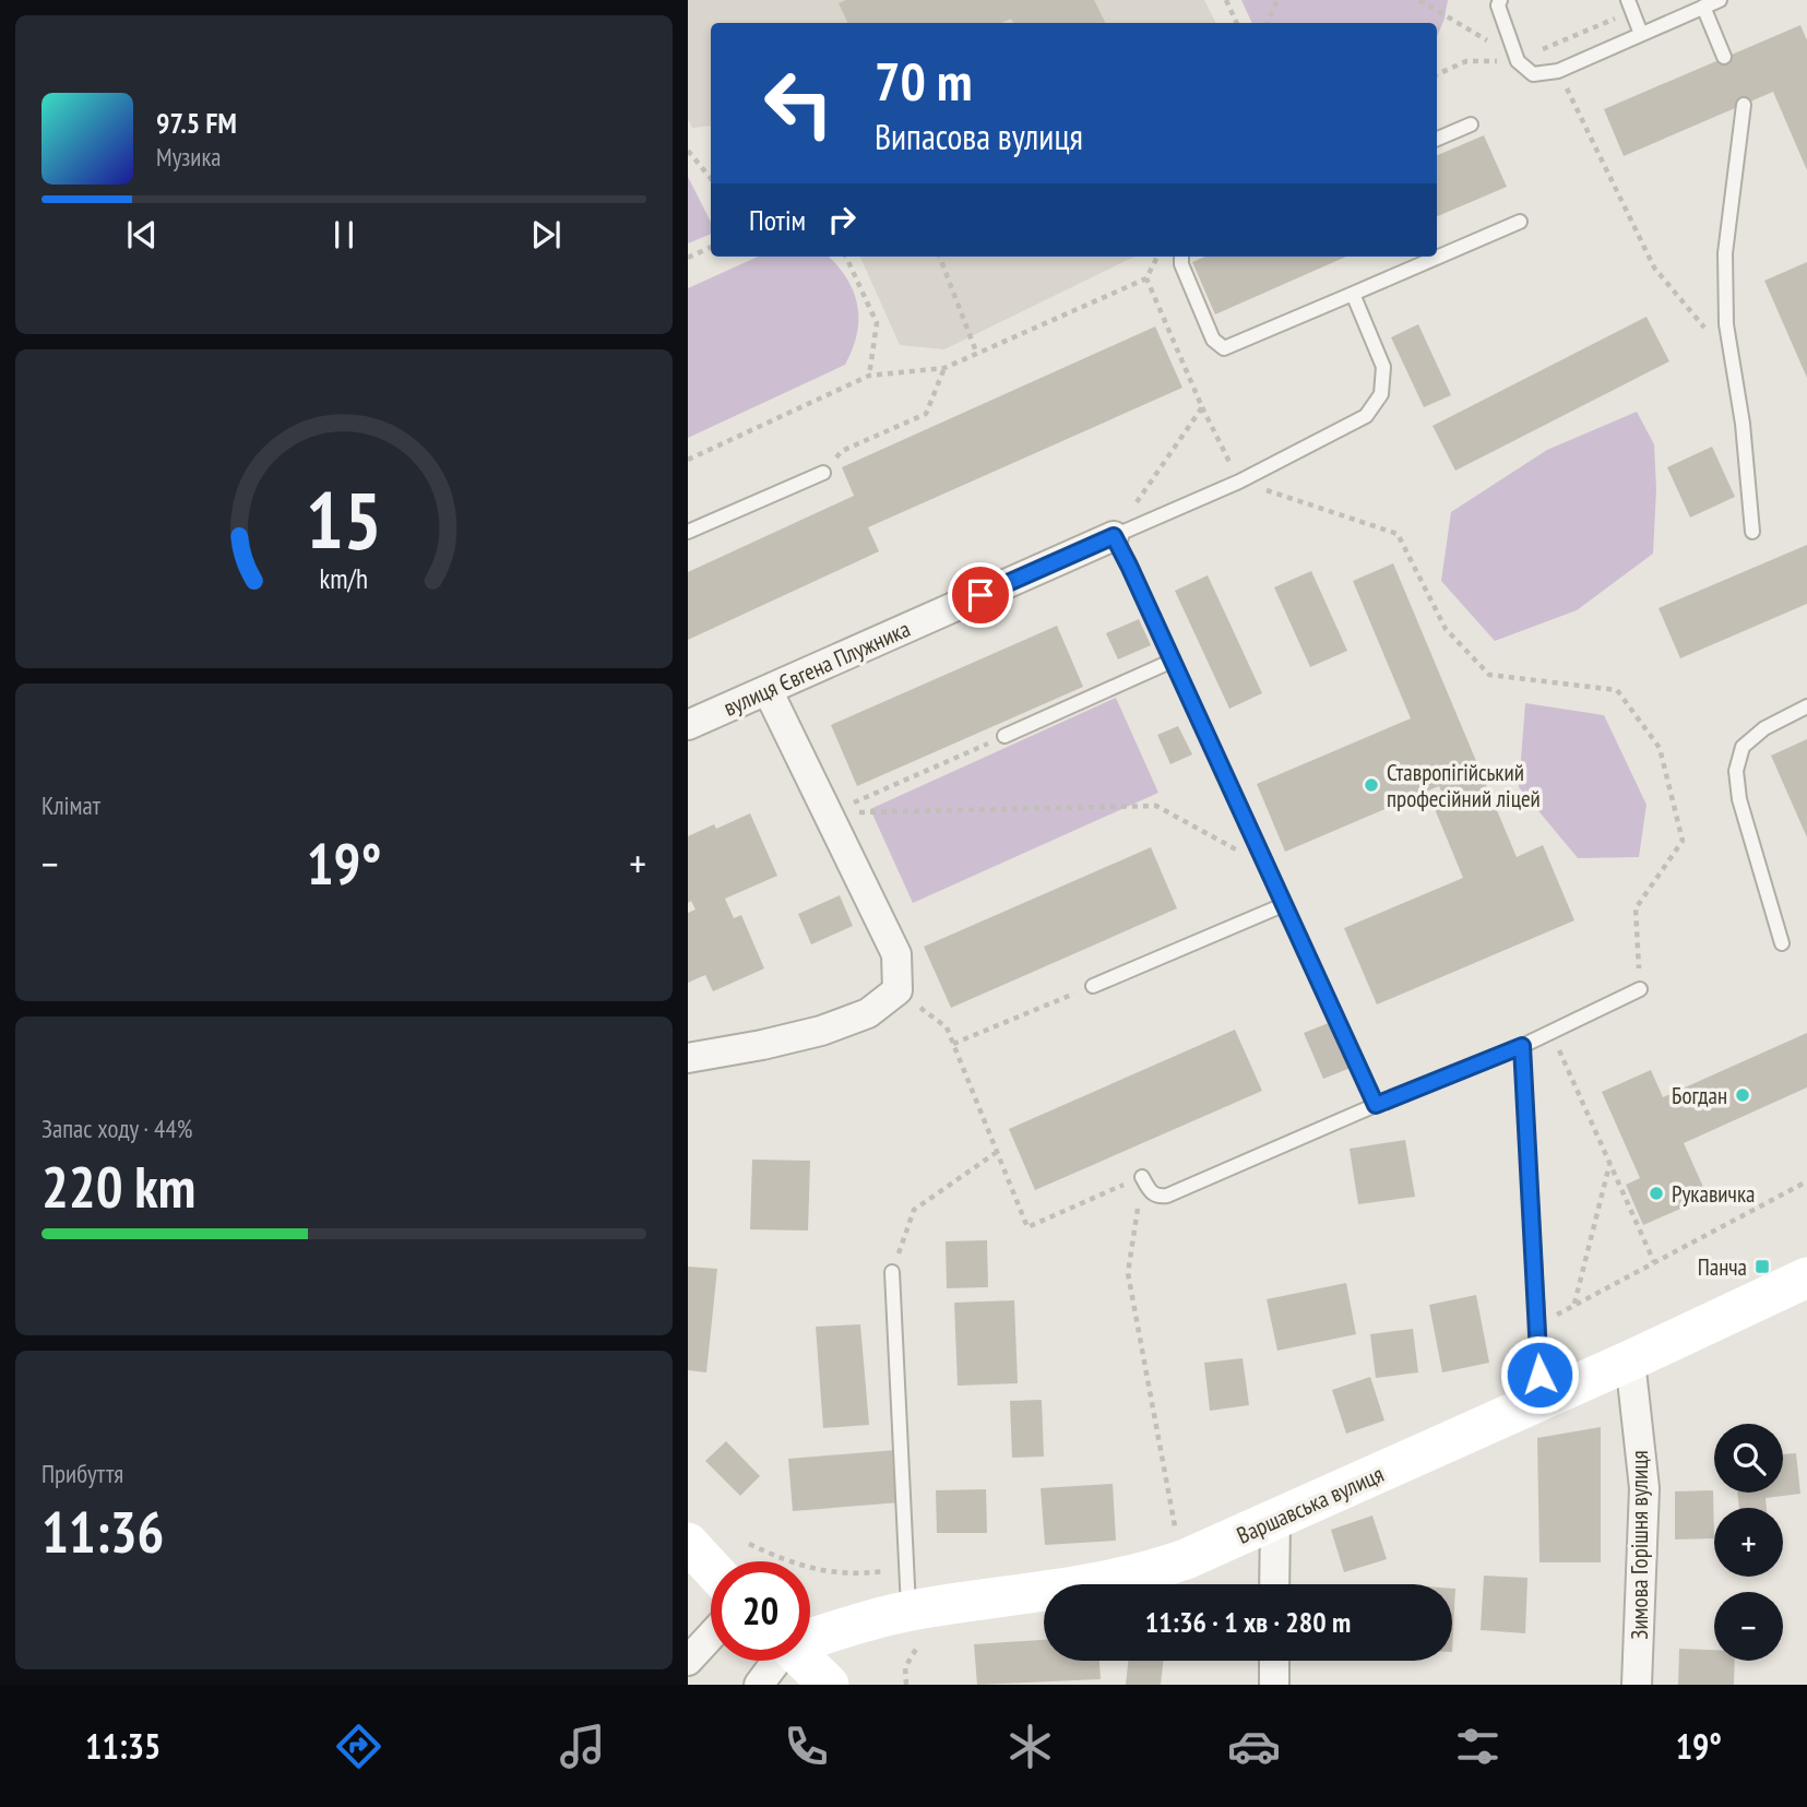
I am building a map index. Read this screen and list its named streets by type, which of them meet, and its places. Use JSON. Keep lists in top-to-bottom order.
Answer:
{
  "streets": {
    "street": ["вулиця Євгена Плужника", "Варшавська вулиця", "Зимова Горішня вулиця"]
  },
  "crossings": [
    ["Варшавська вулиця", "Зимова Горішня вулиця"]
  ],
  "places": {
    "other": ["Ставропігійський професійний ліцей", "Богдан", "Рукавичка"],
    "transit": ["Панча"]
  },
  "page": {
    "turn": ["70 m", "Випасова вулиця"],
    "song": ["97.5 FM", "Музика"],
    "then": "Потім",
    "tile": [
      "Клімат",
      ["Запас ходу · 44%", "220 km"],
      ["Прибуття", "11:36"]
    ],
    "heat": ["−", "19°", "+"],
    "map_buttons": ["+", "−"],
    "limit": "20",
    "trip": "11:36 · 1 хв · 280 m",
    "tabs": ["11:35", "19°"],
    "gauge": ["15", "km/h"]
  }
}
